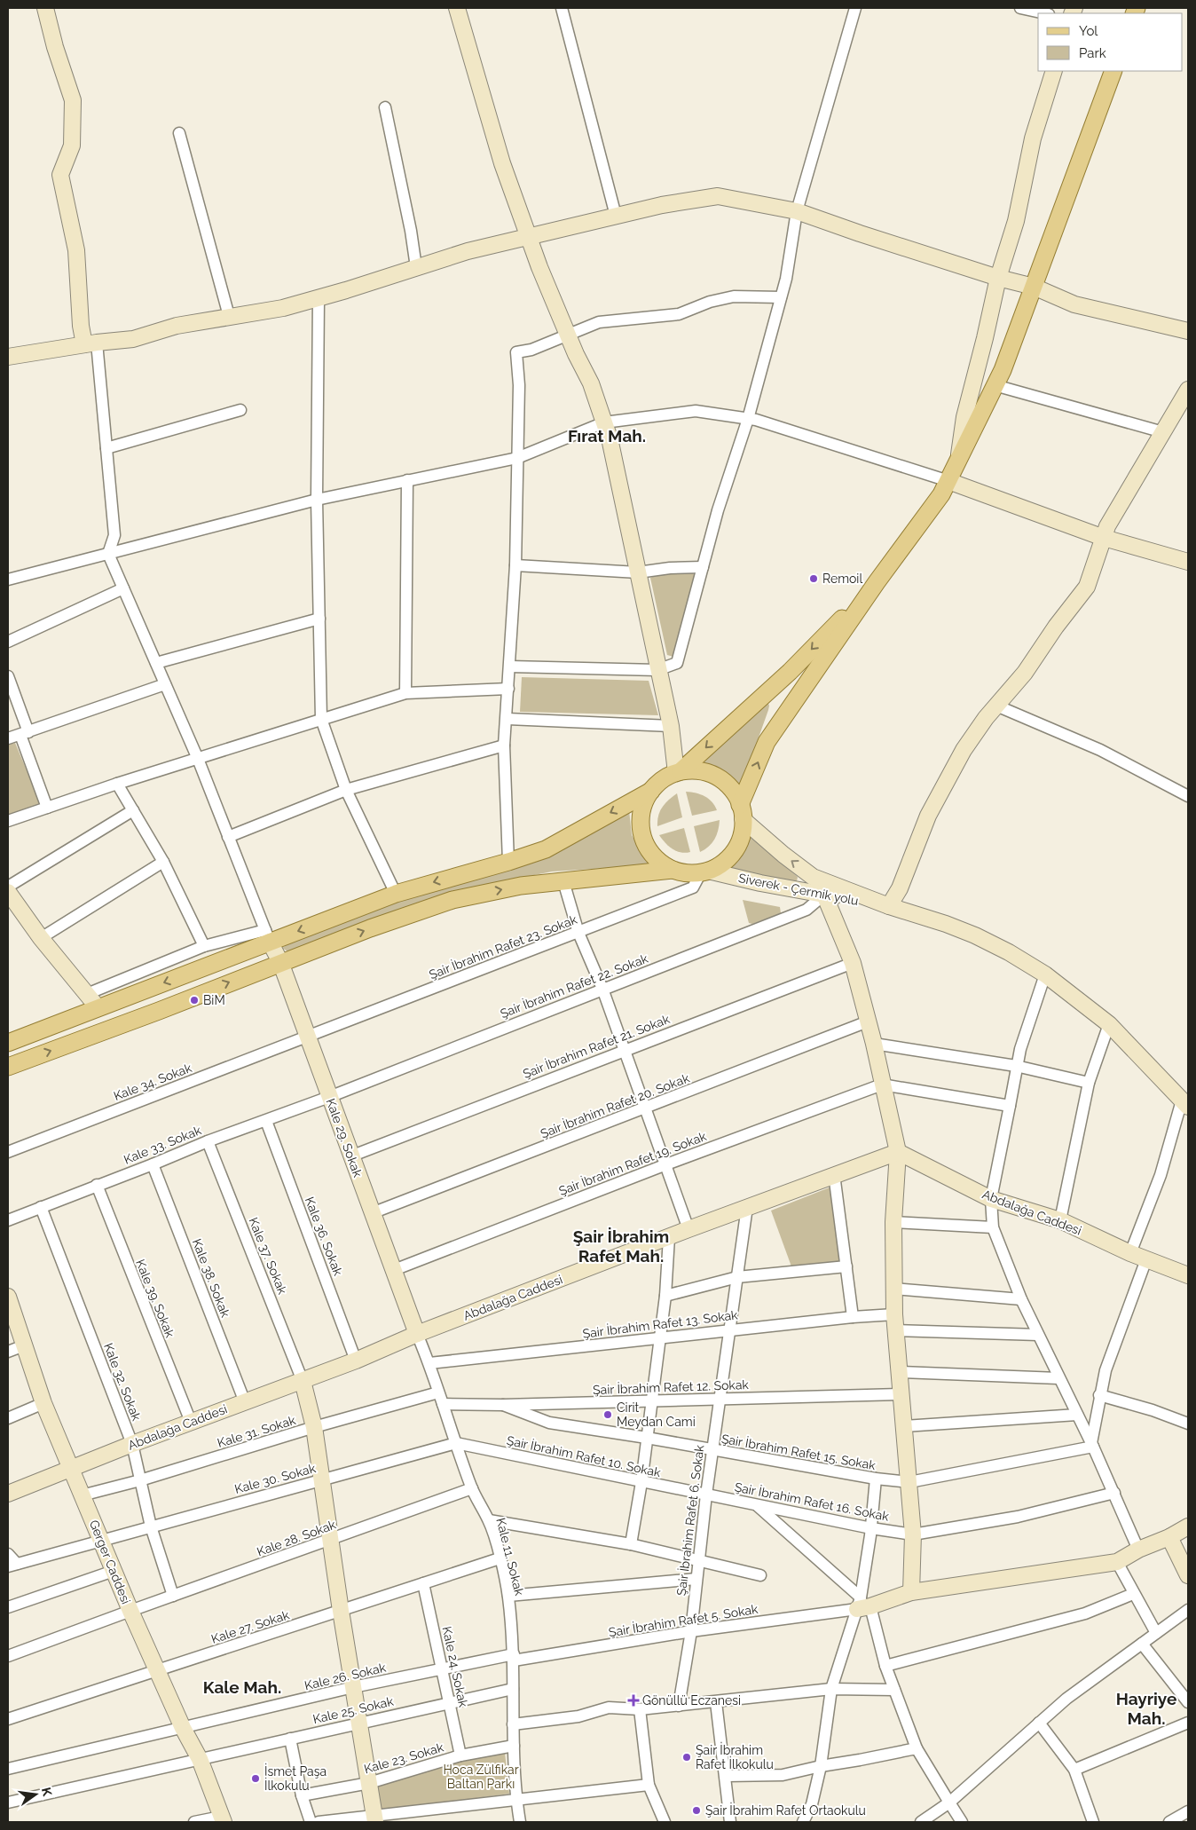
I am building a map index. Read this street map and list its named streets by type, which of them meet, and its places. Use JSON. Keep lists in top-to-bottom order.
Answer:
{
  "streets": {
    "street": [
      "Siverek - Çermik yolu",
      "Şair İbrahim Rafet 23. Sokak",
      "Şair İbrahim Rafet 22. Sokak",
      "Şair İbrahim Rafet 21. Sokak",
      "Kale 34. Sokak",
      "Şair İbrahim Rafet 20. Sokak",
      "Kale 29. Sokak",
      "Kale 33. Sokak",
      "Şair İbrahim Rafet 19. Sokak",
      "Abdalağa Caddesi",
      "Kale 36. Sokak",
      "Kale 37. Sokak",
      "Kale 38. Sokak",
      "Kale 39. Sokak",
      "Şair İbrahim Rafet 13. Sokak",
      "Kale 32. Sokak",
      "Şair İbrahim Rafet 12. Sokak",
      "Kale 31. Sokak",
      "Şair İbrahim Rafet 15. Sokak",
      "Şair İbrahim Rafet 10. Sokak",
      "Kale 30. Sokak",
      "Şair İbrahim Rafet 16. Sokak",
      "Şair İbrahim Rafet 6. Sokak",
      "Kale 28. Sokak",
      "Kale 11. Sokak",
      "Gerger Caddesi",
      "Şair İbrahim Rafet 5. Sokak",
      "Kale 27. Sokak",
      "Kale 24. Sokak",
      "Kale 26. Sokak",
      "Kale 25. Sokak",
      "Kale 23. Sokak"
    ]
  },
  "crossings": [
    ["Siverek - Çermik yolu", "Şair İbrahim Rafet 23. Sokak"],
    ["Siverek - Çermik yolu", "Şair İbrahim Rafet 22. Sokak"],
    ["Şair İbrahim Rafet 23. Sokak", "Kale 34. Sokak"],
    ["Şair İbrahim Rafet 23. Sokak", "Kale 29. Sokak"],
    ["Şair İbrahim Rafet 22. Sokak", "Kale 29. Sokak"],
    ["Şair İbrahim Rafet 22. Sokak", "Kale 33. Sokak"],
    ["Şair İbrahim Rafet 21. Sokak", "Kale 29. Sokak"],
    ["Kale 34. Sokak", "Kale 29. Sokak"],
    ["Şair İbrahim Rafet 20. Sokak", "Kale 29. Sokak"],
    ["Kale 29. Sokak", "Kale 33. Sokak"],
    ["Kale 29. Sokak", "Şair İbrahim Rafet 19. Sokak"],
    ["Kale 29. Sokak", "Abdalağa Caddesi"],
    ["Kale 29. Sokak", "Kale 11. Sokak"],
    ["Kale 33. Sokak", "Kale 36. Sokak"],
    ["Kale 33. Sokak", "Kale 37. Sokak"],
    ["Kale 33. Sokak", "Kale 38. Sokak"],
    ["Kale 33. Sokak", "Kale 39. Sokak"],
    ["Kale 33. Sokak", "Kale 32. Sokak"],
    ["Abdalağa Caddesi", "Kale 36. Sokak"],
    ["Abdalağa Caddesi", "Kale 37. Sokak"],
    ["Abdalağa Caddesi", "Kale 38. Sokak"],
    ["Abdalağa Caddesi", "Kale 39. Sokak"],
    ["Abdalağa Caddesi", "Kale 32. Sokak"],
    ["Abdalağa Caddesi", "Şair İbrahim Rafet 6. Sokak"],
    ["Abdalağa Caddesi", "Kale 11. Sokak"],
    ["Abdalağa Caddesi", "Gerger Caddesi"],
    ["Şair İbrahim Rafet 13. Sokak", "Şair İbrahim Rafet 6. Sokak"],
    ["Şair İbrahim Rafet 13. Sokak", "Kale 11. Sokak"],
    ["Kale 32. Sokak", "Kale 31. Sokak"],
    ["Kale 32. Sokak", "Kale 30. Sokak"],
    ["Kale 32. Sokak", "Kale 28. Sokak"],
    ["Şair İbrahim Rafet 12. Sokak", "Şair İbrahim Rafet 15. Sokak"],
    ["Şair İbrahim Rafet 12. Sokak", "Şair İbrahim Rafet 6. Sokak"],
    ["Şair İbrahim Rafet 12. Sokak", "Kale 11. Sokak"],
    ["Kale 31. Sokak", "Kale 11. Sokak"],
    ["Kale 31. Sokak", "Gerger Caddesi"],
    ["Şair İbrahim Rafet 15. Sokak", "Şair İbrahim Rafet 6. Sokak"],
    ["Şair İbrahim Rafet 10. Sokak", "Kale 30. Sokak"],
    ["Şair İbrahim Rafet 10. Sokak", "Şair İbrahim Rafet 16. Sokak"],
    ["Şair İbrahim Rafet 10. Sokak", "Şair İbrahim Rafet 6. Sokak"],
    ["Şair İbrahim Rafet 10. Sokak", "Kale 11. Sokak"],
    ["Kale 30. Sokak", "Kale 11. Sokak"],
    ["Kale 30. Sokak", "Gerger Caddesi"],
    ["Şair İbrahim Rafet 16. Sokak", "Şair İbrahim Rafet 6. Sokak"],
    ["Şair İbrahim Rafet 6. Sokak", "Şair İbrahim Rafet 5. Sokak"],
    ["Kale 28. Sokak", "Kale 11. Sokak"],
    ["Kale 28. Sokak", "Gerger Caddesi"],
    ["Kale 11. Sokak", "Şair İbrahim Rafet 5. Sokak"],
    ["Kale 11. Sokak", "Kale 27. Sokak"],
    ["Kale 11. Sokak", "Kale 26. Sokak"],
    ["Kale 11. Sokak", "Kale 25. Sokak"],
    ["Kale 11. Sokak", "Kale 23. Sokak"],
    ["Gerger Caddesi", "Kale 27. Sokak"],
    ["Gerger Caddesi", "Kale 26. Sokak"],
    ["Gerger Caddesi", "Kale 25. Sokak"],
    ["Şair İbrahim Rafet 5. Sokak", "Kale 26. Sokak"],
    ["Kale 27. Sokak", "Kale 24. Sokak"],
    ["Kale 24. Sokak", "Kale 26. Sokak"],
    ["Kale 24. Sokak", "Kale 25. Sokak"],
    ["Kale 24. Sokak", "Kale 23. Sokak"]
  ],
  "districts": [
    "Fırat Mah.",
    "Şair İbrahim Rafet Mah.",
    "Kale Mah.",
    "Hayriye Mah."
  ],
  "parks": ["Hoca Zülfikar Baltan Parkı"],
  "places": {
    "other": [
      "Remoil",
      "BiM",
      "Cirit Meydan Cami",
      "Şair İbrahim Rafet İlkokulu",
      "İsmet Paşa İlkokulu",
      "Şair İbrahim Rafet Ortaokulu"
    ],
    "health": ["Gönüllü Eczanesi"]
  },
  "legend": ["Yol", "Park"],
  "north": "right"
}
